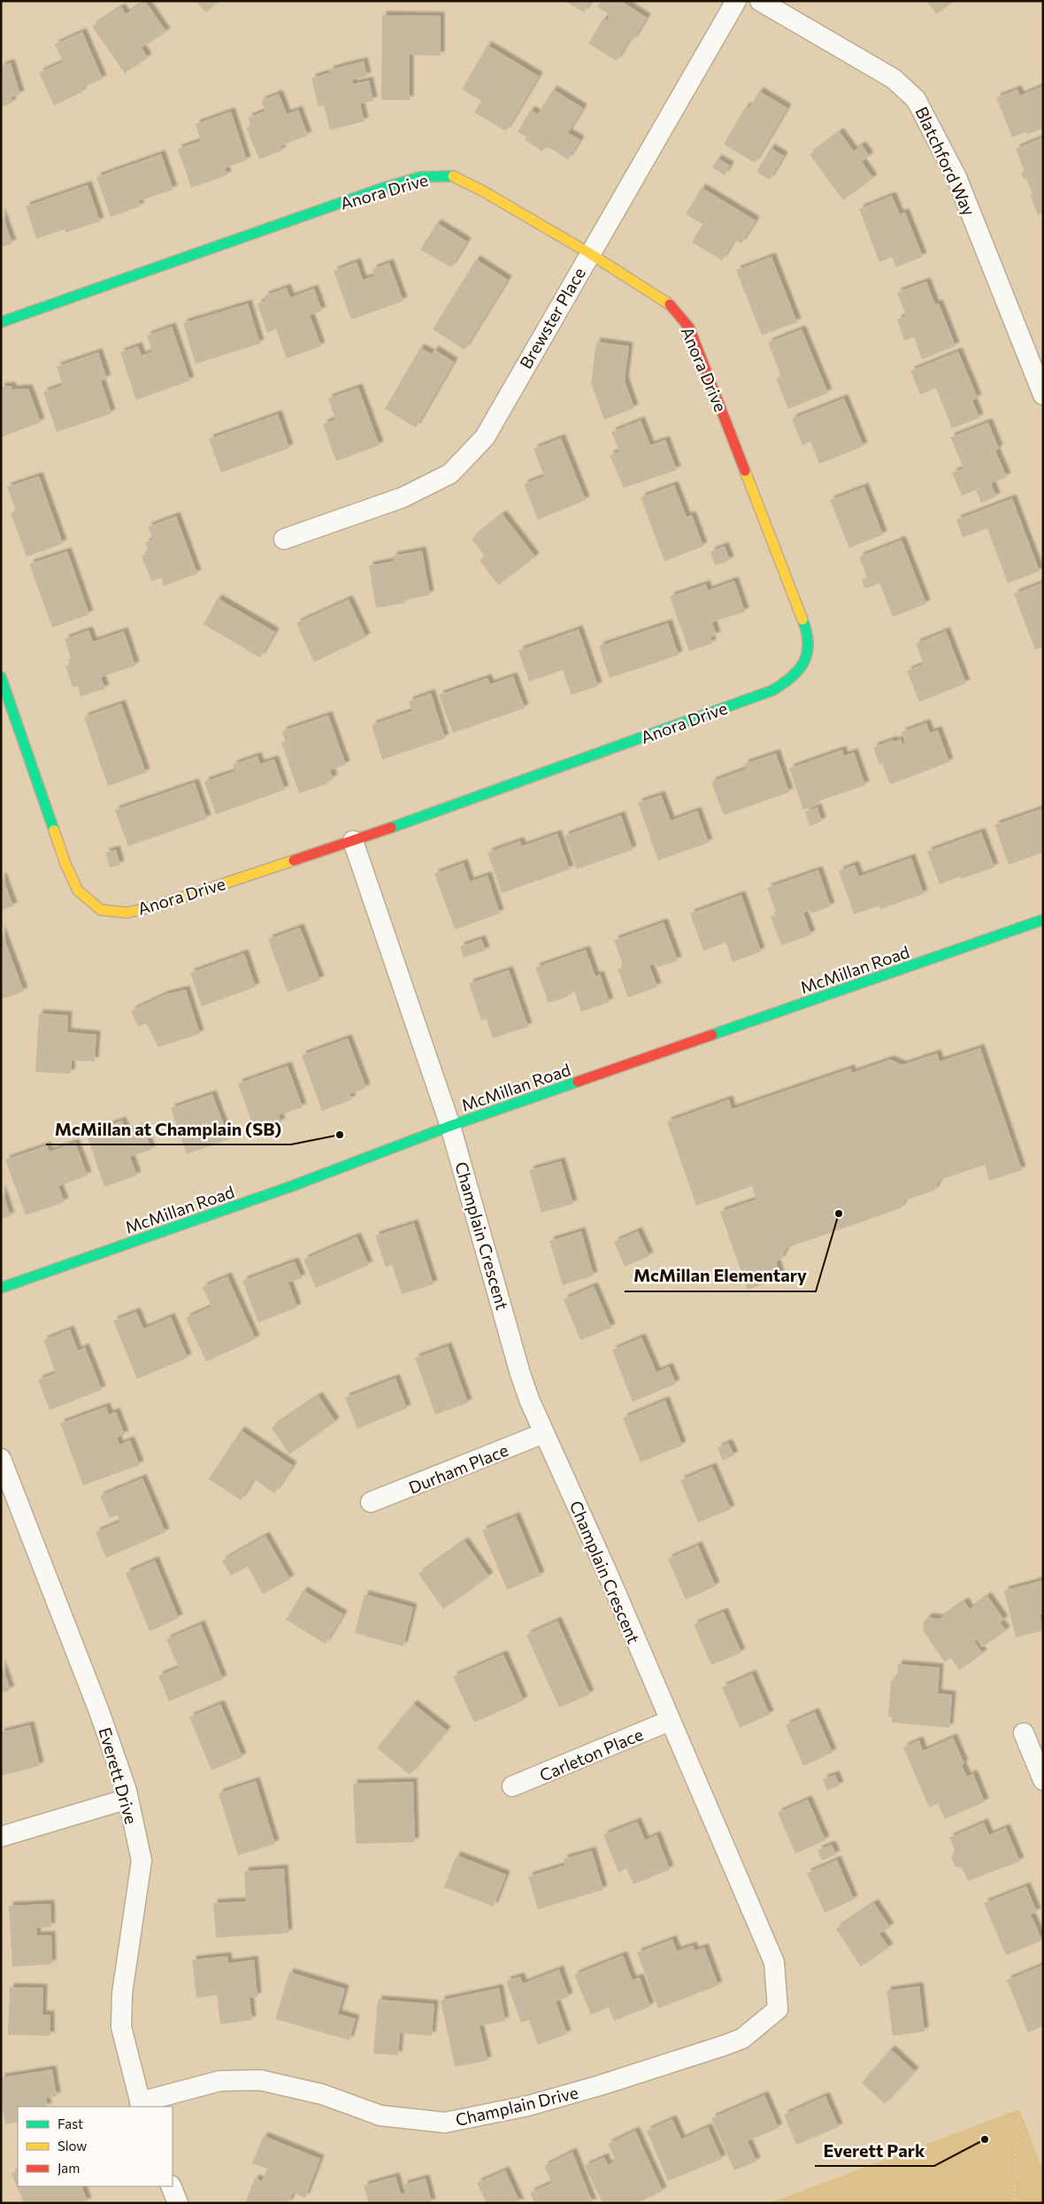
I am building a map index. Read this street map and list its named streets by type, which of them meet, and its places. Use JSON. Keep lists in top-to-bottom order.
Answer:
{
  "streets": {
    "street": [
      "Blatchford Way",
      "Anora Drive",
      "Brewster Place",
      "McMillan Road",
      "Champlain Crescent",
      "Durham Place",
      "Carleton Place",
      "Everett Drive",
      "Champlain Drive"
    ]
  },
  "crossings": [
    ["Anora Drive", "Brewster Place"],
    ["McMillan Road", "Champlain Crescent"],
    ["Champlain Crescent", "Durham Place"],
    ["Champlain Crescent", "Carleton Place"],
    ["Champlain Crescent", "Champlain Drive"],
    ["Everett Drive", "Champlain Drive"]
  ],
  "places": ["McMillan at Champlain (SB)", "McMillan Elementary", "Everett Park"],
  "legend": ["Fast", "Slow", "Jam"]
}
